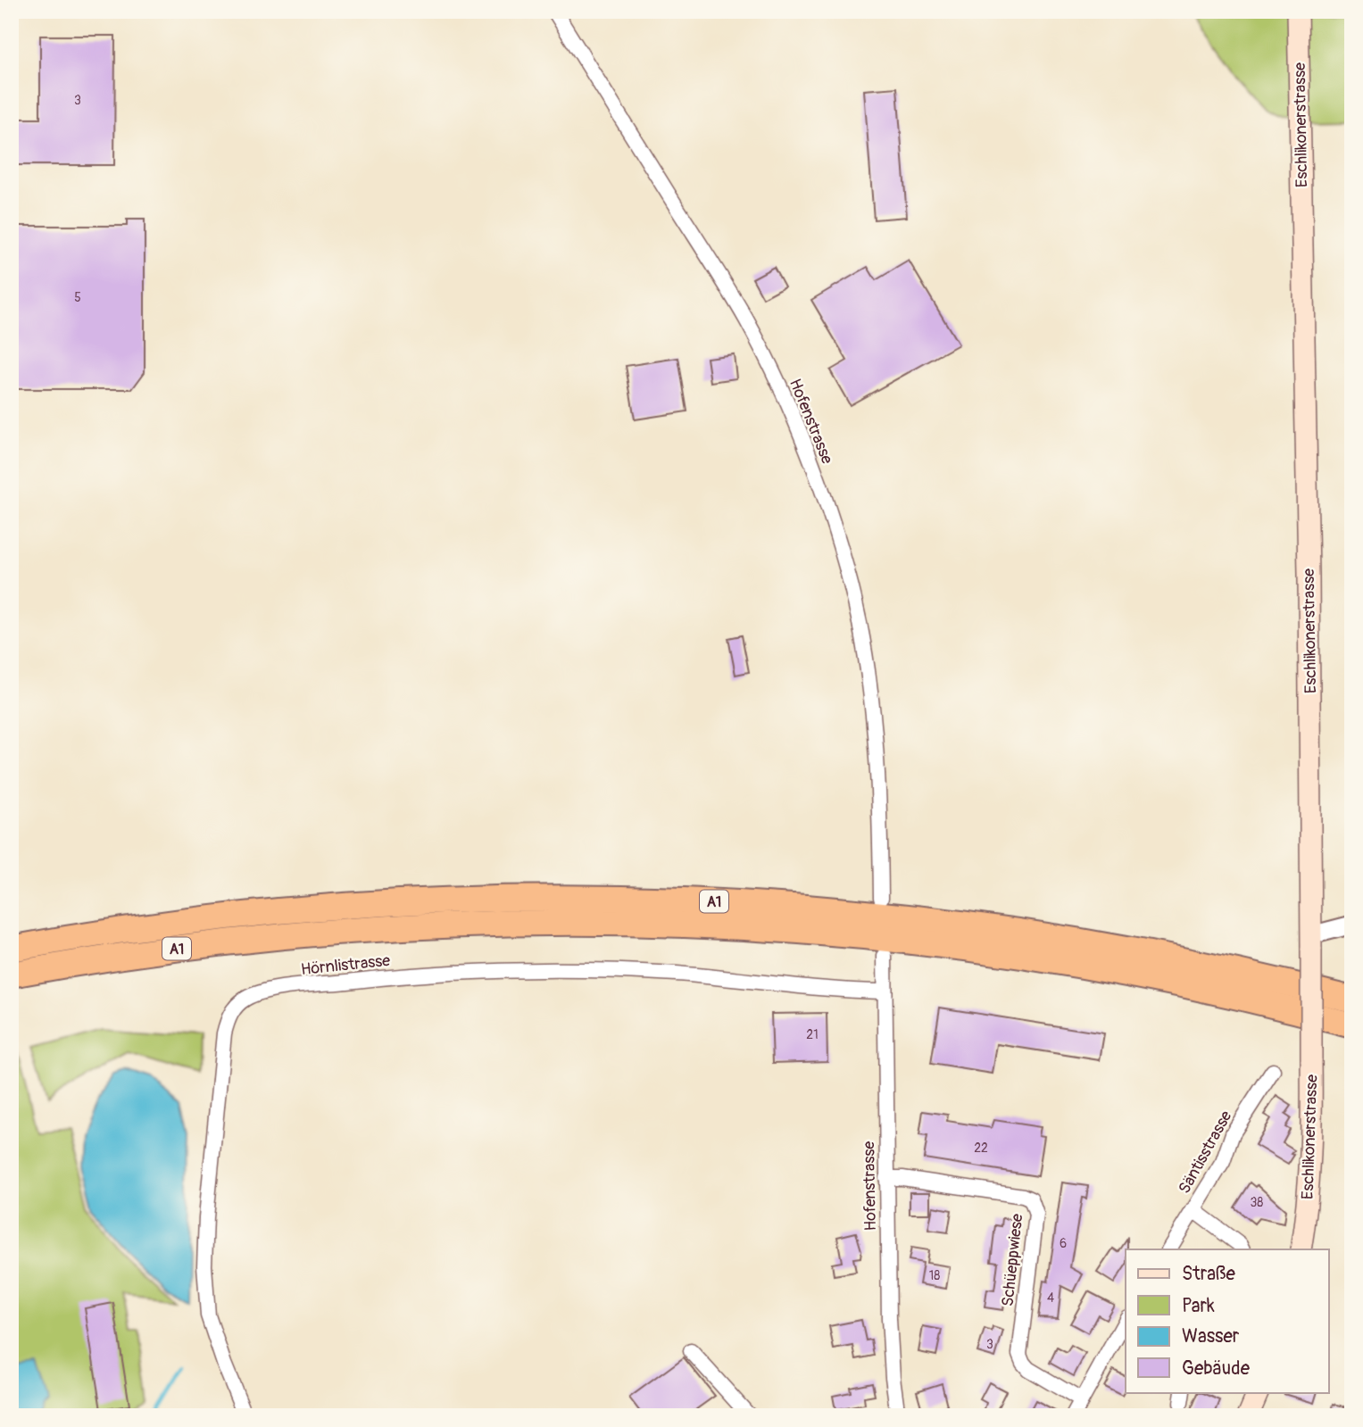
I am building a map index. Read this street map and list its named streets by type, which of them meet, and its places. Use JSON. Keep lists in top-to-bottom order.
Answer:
{
  "streets": {
    "highway": ["A1"],
    "main road": ["Eschlikonerstrasse"],
    "street": [
      "Hofenstrasse",
      "Hörnlistrasse",
      "Säntisstrasse",
      "Schüeppwiese"
    ]
  },
  "crossings": [
    ["Hofenstrasse", "Hörnlistrasse"],
    ["Hofenstrasse", "Schüeppwiese"]
  ],
  "house_numbers": [
    "3",
    "5",
    "21",
    "22",
    "38",
    "6",
    "18",
    "4",
    "3"
  ],
  "legend": [
    "Straße",
    "Park",
    "Wasser",
    "Gebäude"
  ]
}
